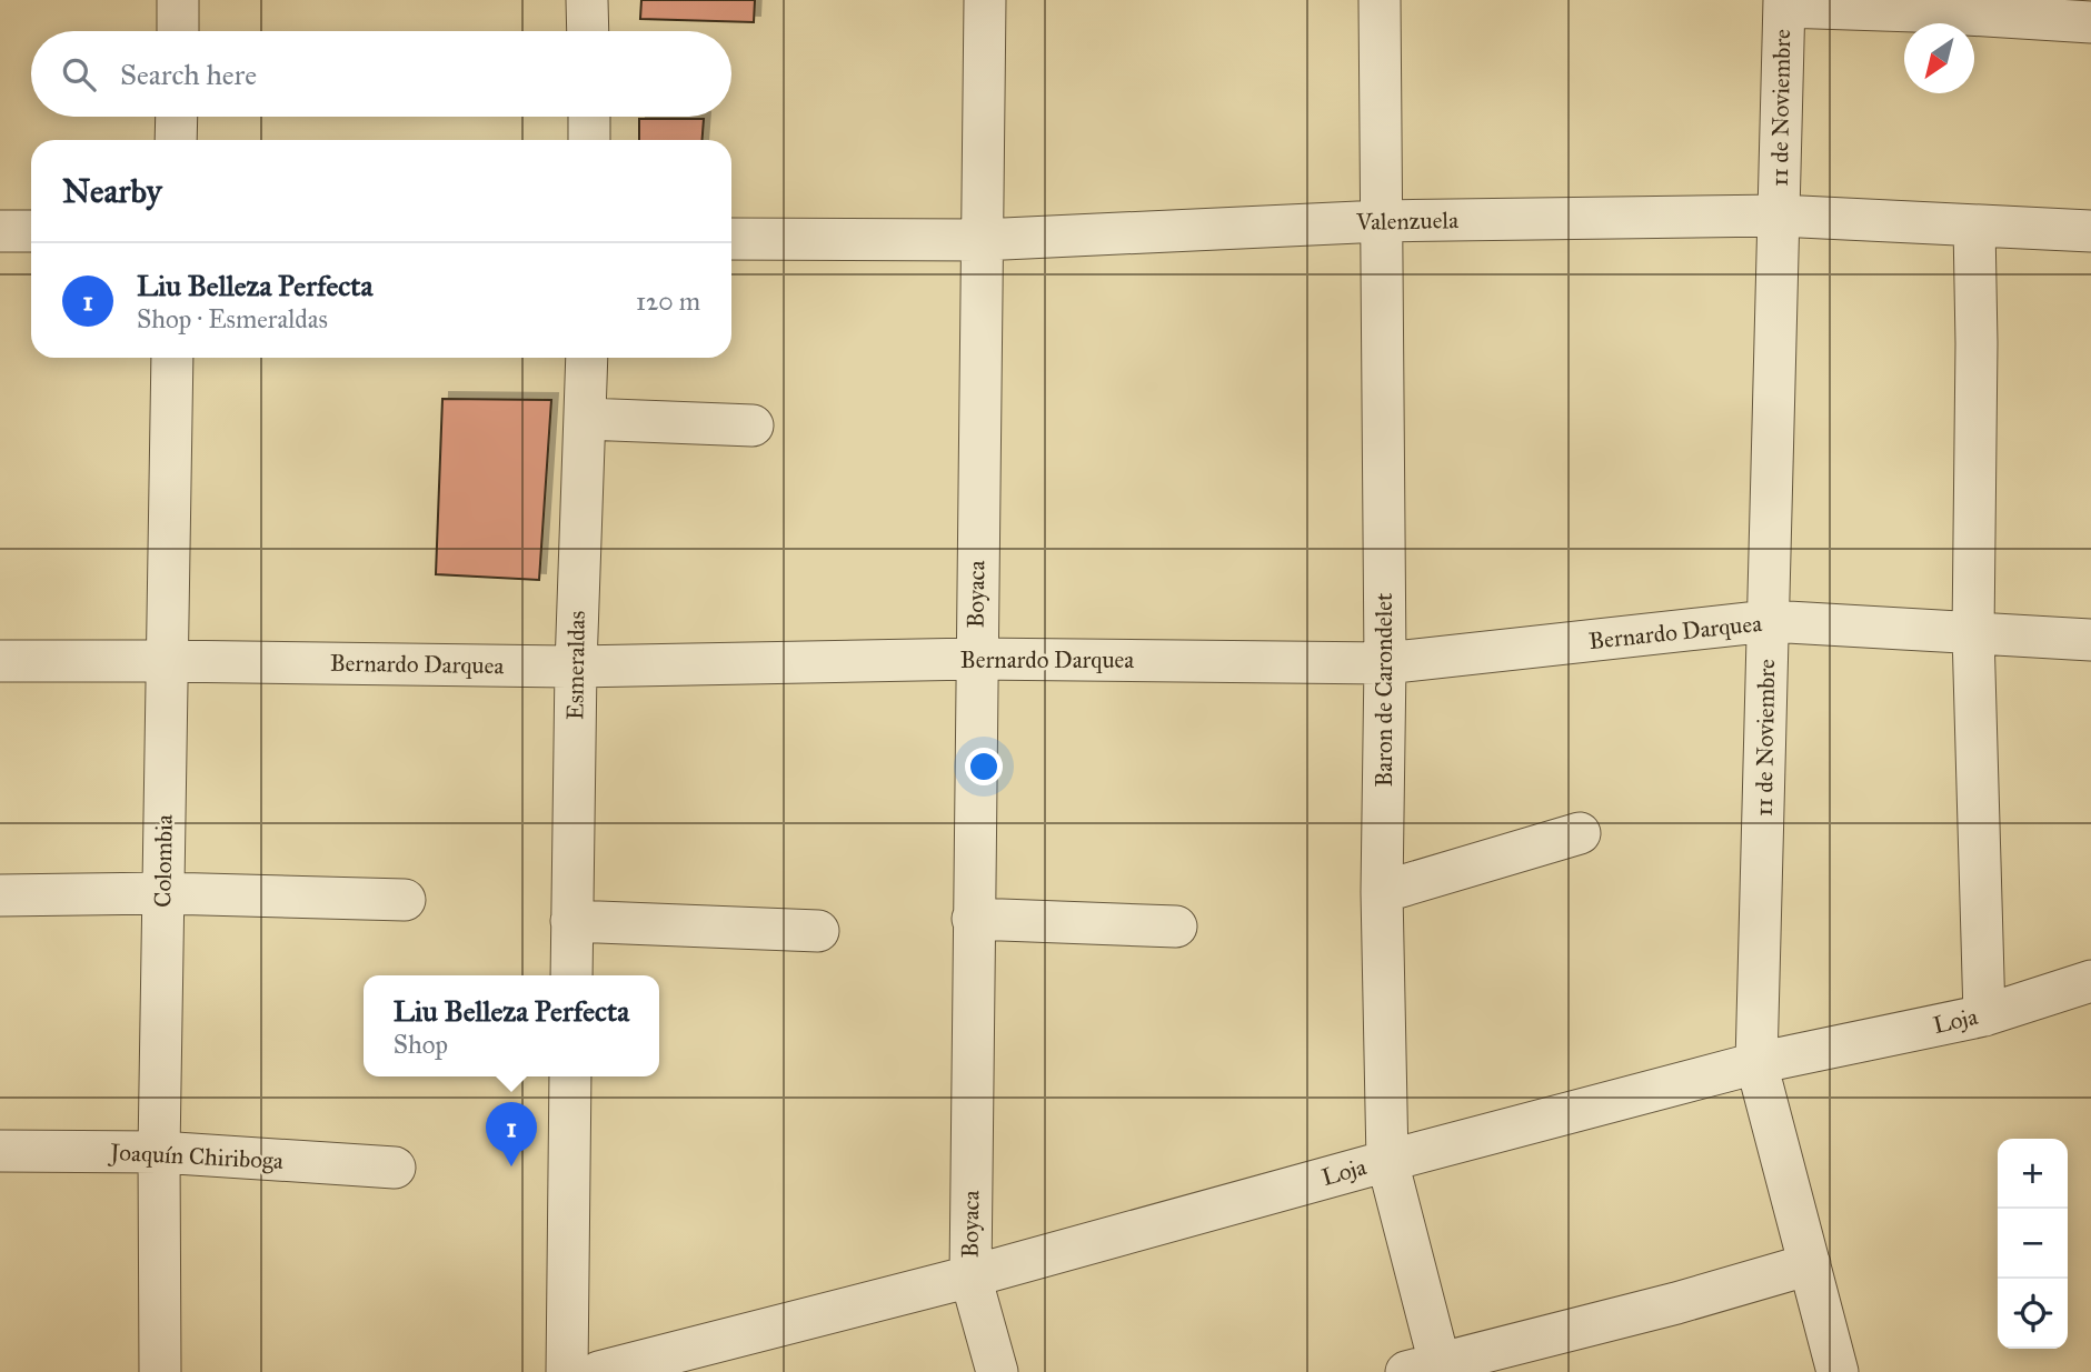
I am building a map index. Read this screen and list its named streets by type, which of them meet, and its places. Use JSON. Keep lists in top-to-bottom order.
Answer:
{
  "streets": {
    "street": [
      "11 de Noviembre",
      "Valenzuela",
      "Boyaca",
      "Bernardo Darquea",
      "Esmeraldas",
      "Baron de Carondelet",
      "Colombia",
      "Loja",
      "Joaquín Chiriboga"
    ]
  },
  "crossings": [
    ["11 de Noviembre", "Valenzuela"],
    ["11 de Noviembre", "Bernardo Darquea"],
    ["11 de Noviembre", "Loja"],
    ["Valenzuela", "Boyaca"],
    ["Valenzuela", "Baron de Carondelet"],
    ["Boyaca", "Bernardo Darquea"],
    ["Boyaca", "Loja"],
    ["Bernardo Darquea", "Esmeraldas"],
    ["Bernardo Darquea", "Baron de Carondelet"],
    ["Bernardo Darquea", "Colombia"],
    ["Baron de Carondelet", "Loja"],
    ["Colombia", "Joaquín Chiriboga"]
  ],
  "north": "bottom left",
  "page": {
    "search": "Search here",
    "heading": "Nearby",
    "list": [
      {
        "mark": "1",
        "name": "Liu Belleza Perfecta",
        "note": "Shop · Esmeraldas",
        "value": "120 m"
      }
    ],
    "popup": ["Liu Belleza Perfecta", "Shop"],
    "pins": "1",
    "map_buttons": ["+", "−"]
  }
}
